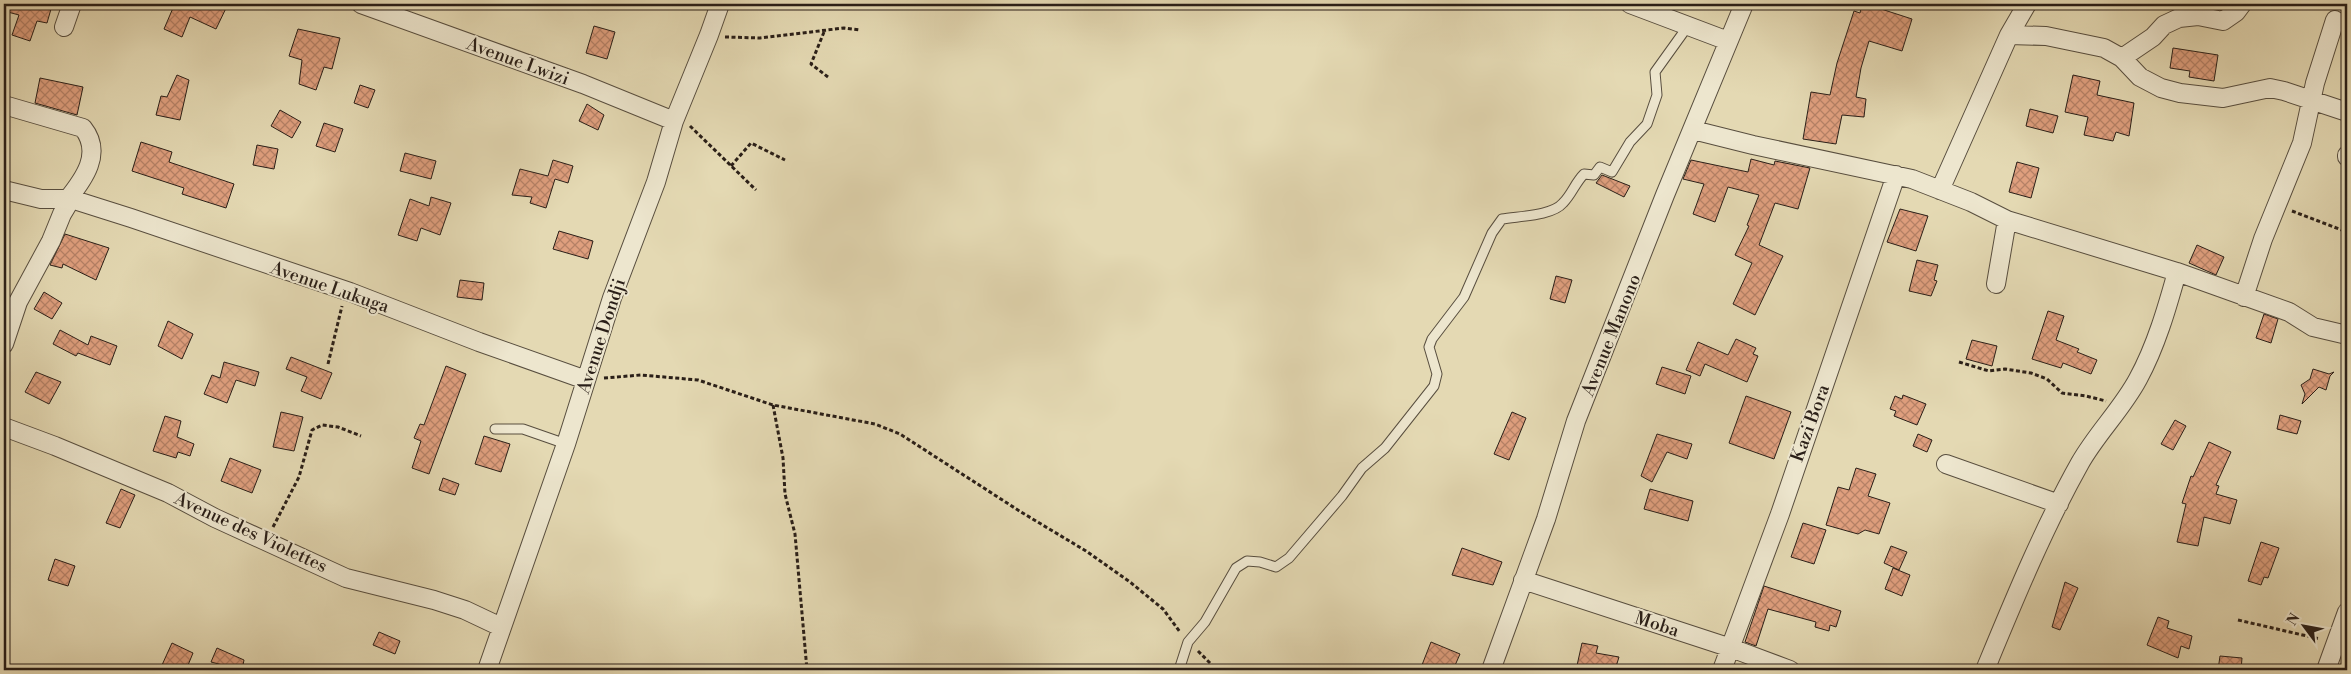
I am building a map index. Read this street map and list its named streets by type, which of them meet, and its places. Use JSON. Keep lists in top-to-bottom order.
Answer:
{
  "streets": {
    "street": [
      "Avenue Lwizi",
      "Avenue Lukuga",
      "Avenue Manono",
      "Avenue Dondji",
      "Kazi Bora",
      "Avenue des Violettes",
      "Moba"
    ]
  },
  "crossings": [
    ["Avenue Lwizi", "Avenue Dondji"],
    ["Avenue Lukuga", "Avenue Dondji"],
    ["Avenue Manono", "Moba"],
    ["Avenue Dondji", "Avenue des Violettes"],
    ["Kazi Bora", "Moba"]
  ],
  "north": "top left"
}
